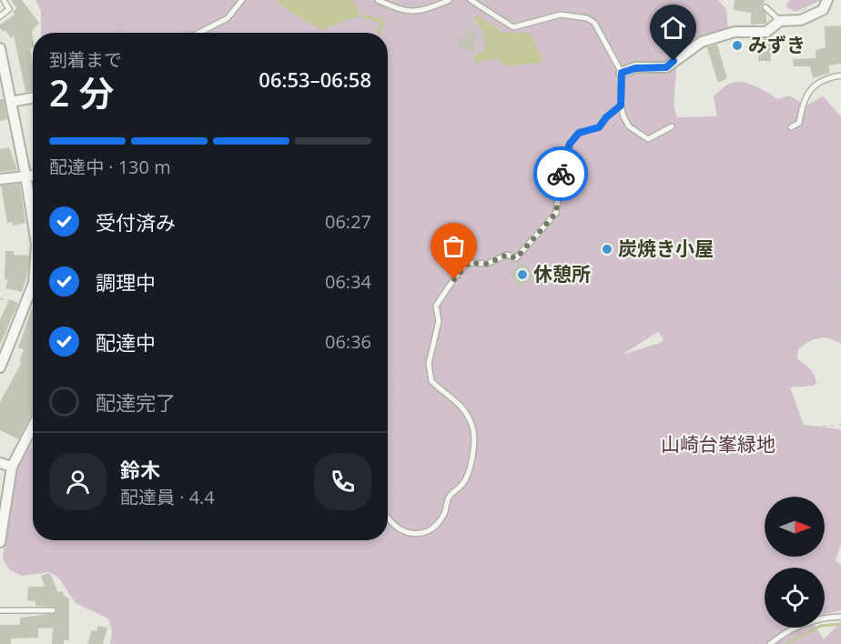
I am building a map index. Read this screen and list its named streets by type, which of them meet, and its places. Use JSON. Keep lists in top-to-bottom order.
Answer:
{
  "parks": ["山崎台峯緑地"],
  "places": ["みずき", "炭焼き小屋", "休憩所"],
  "north": "right",
  "page": {
    "heading": ["2 分", "到着まで", "06:53–06:58"],
    "panel": ["鈴木", "配達員 · 4.4"],
    "bar": "配達中 · 130 m",
    "list": [
      ["受付済み", "06:27"],
      ["調理中", "06:34"],
      ["配達中", "06:36"],
      "配達完了"
    ]
  }
}
